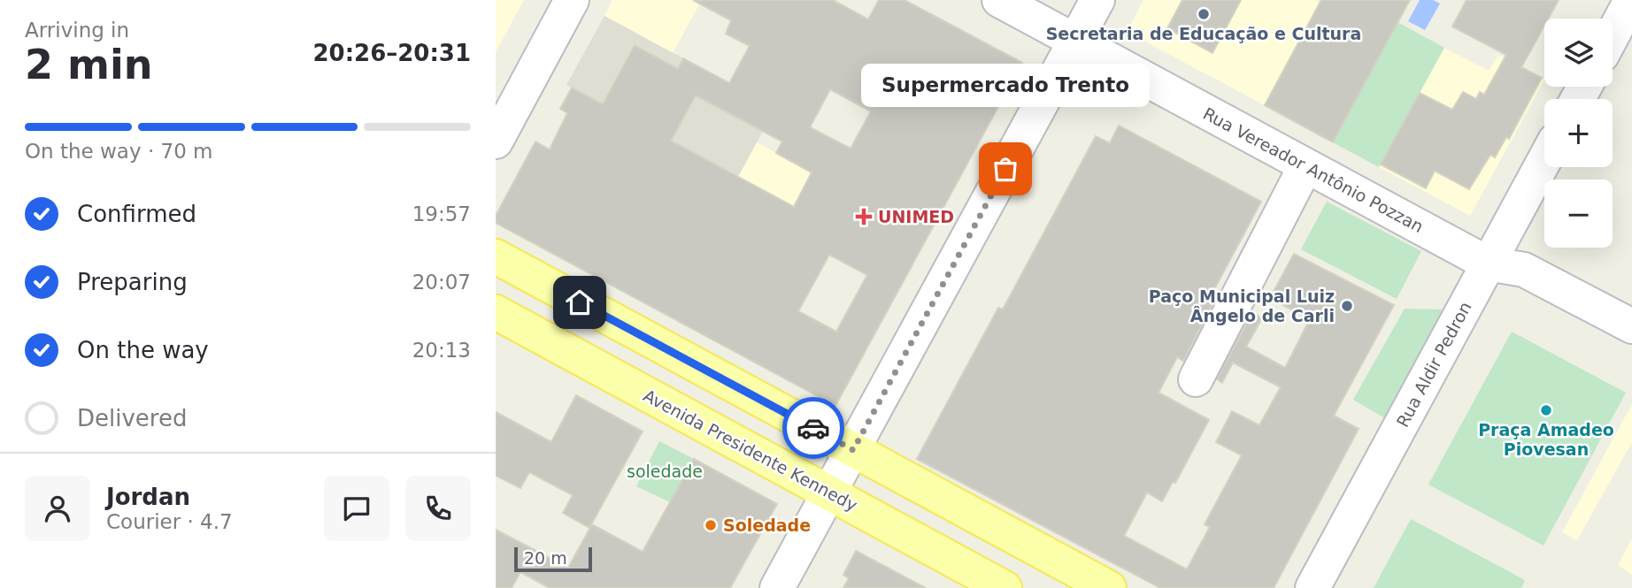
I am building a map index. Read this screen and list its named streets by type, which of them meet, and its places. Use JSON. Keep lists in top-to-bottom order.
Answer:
{
  "streets": {
    "main road": ["Avenida Presidente Kennedy"],
    "street": ["Rua Vereador Antônio Pozzan", "Rua Aldir Pedron"]
  },
  "crossings": [
    ["Rua Vereador Antônio Pozzan", "Rua Aldir Pedron"]
  ],
  "parks": ["soledade"],
  "places": {
    "other": [
      "Secretaria de Educação e Cultura",
      "Supermercado Trento",
      "Paço Municipal Luiz Ângelo de Carli",
      "Praça Amadeo Piovesan",
      "Soledade"
    ],
    "health": ["UNIMED"]
  },
  "scale_bar": "20 m",
  "page": {
    "heading": ["2 min", "Arriving in", "20:26–20:31"],
    "panel": ["Jordan", "Courier · 4.7"],
    "map_buttons": ["+", "−"],
    "bubble": "Supermercado Trento",
    "bar": "On the way · 70 m",
    "list": [
      ["Confirmed", "19:57"],
      ["Preparing", "20:07"],
      ["On the way", "20:13"],
      "Delivered"
    ],
    "scale": "20 m"
  }
}
